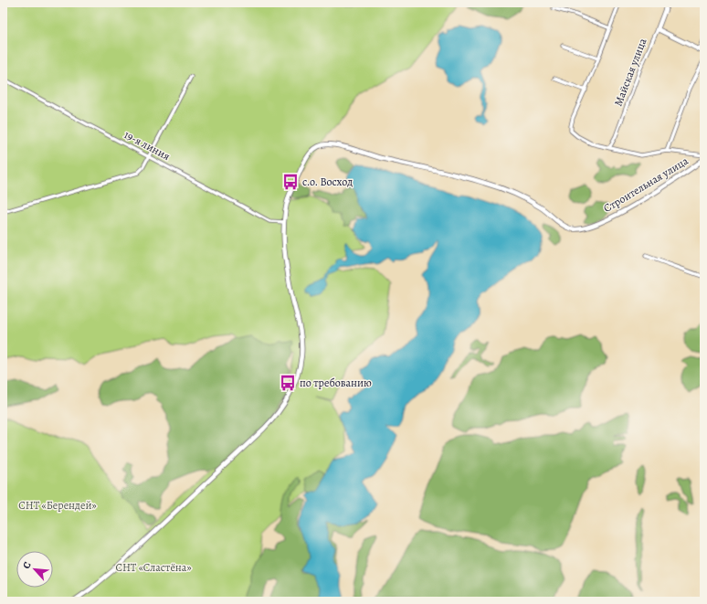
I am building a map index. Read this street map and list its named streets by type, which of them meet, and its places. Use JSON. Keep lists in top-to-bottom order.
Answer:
{
  "streets": {
    "street": ["Майская улица", "19-я линия", "Строительная улица"]
  },
  "crossings": [
    ["19-я линия", "Строительная улица"]
  ],
  "parks": ["СНТ «Берендей»", "СНТ «Сластёна»"],
  "places": {
    "bus stop": ["с.о. Восход", "по требованию"]
  },
  "north": "top left"
}
